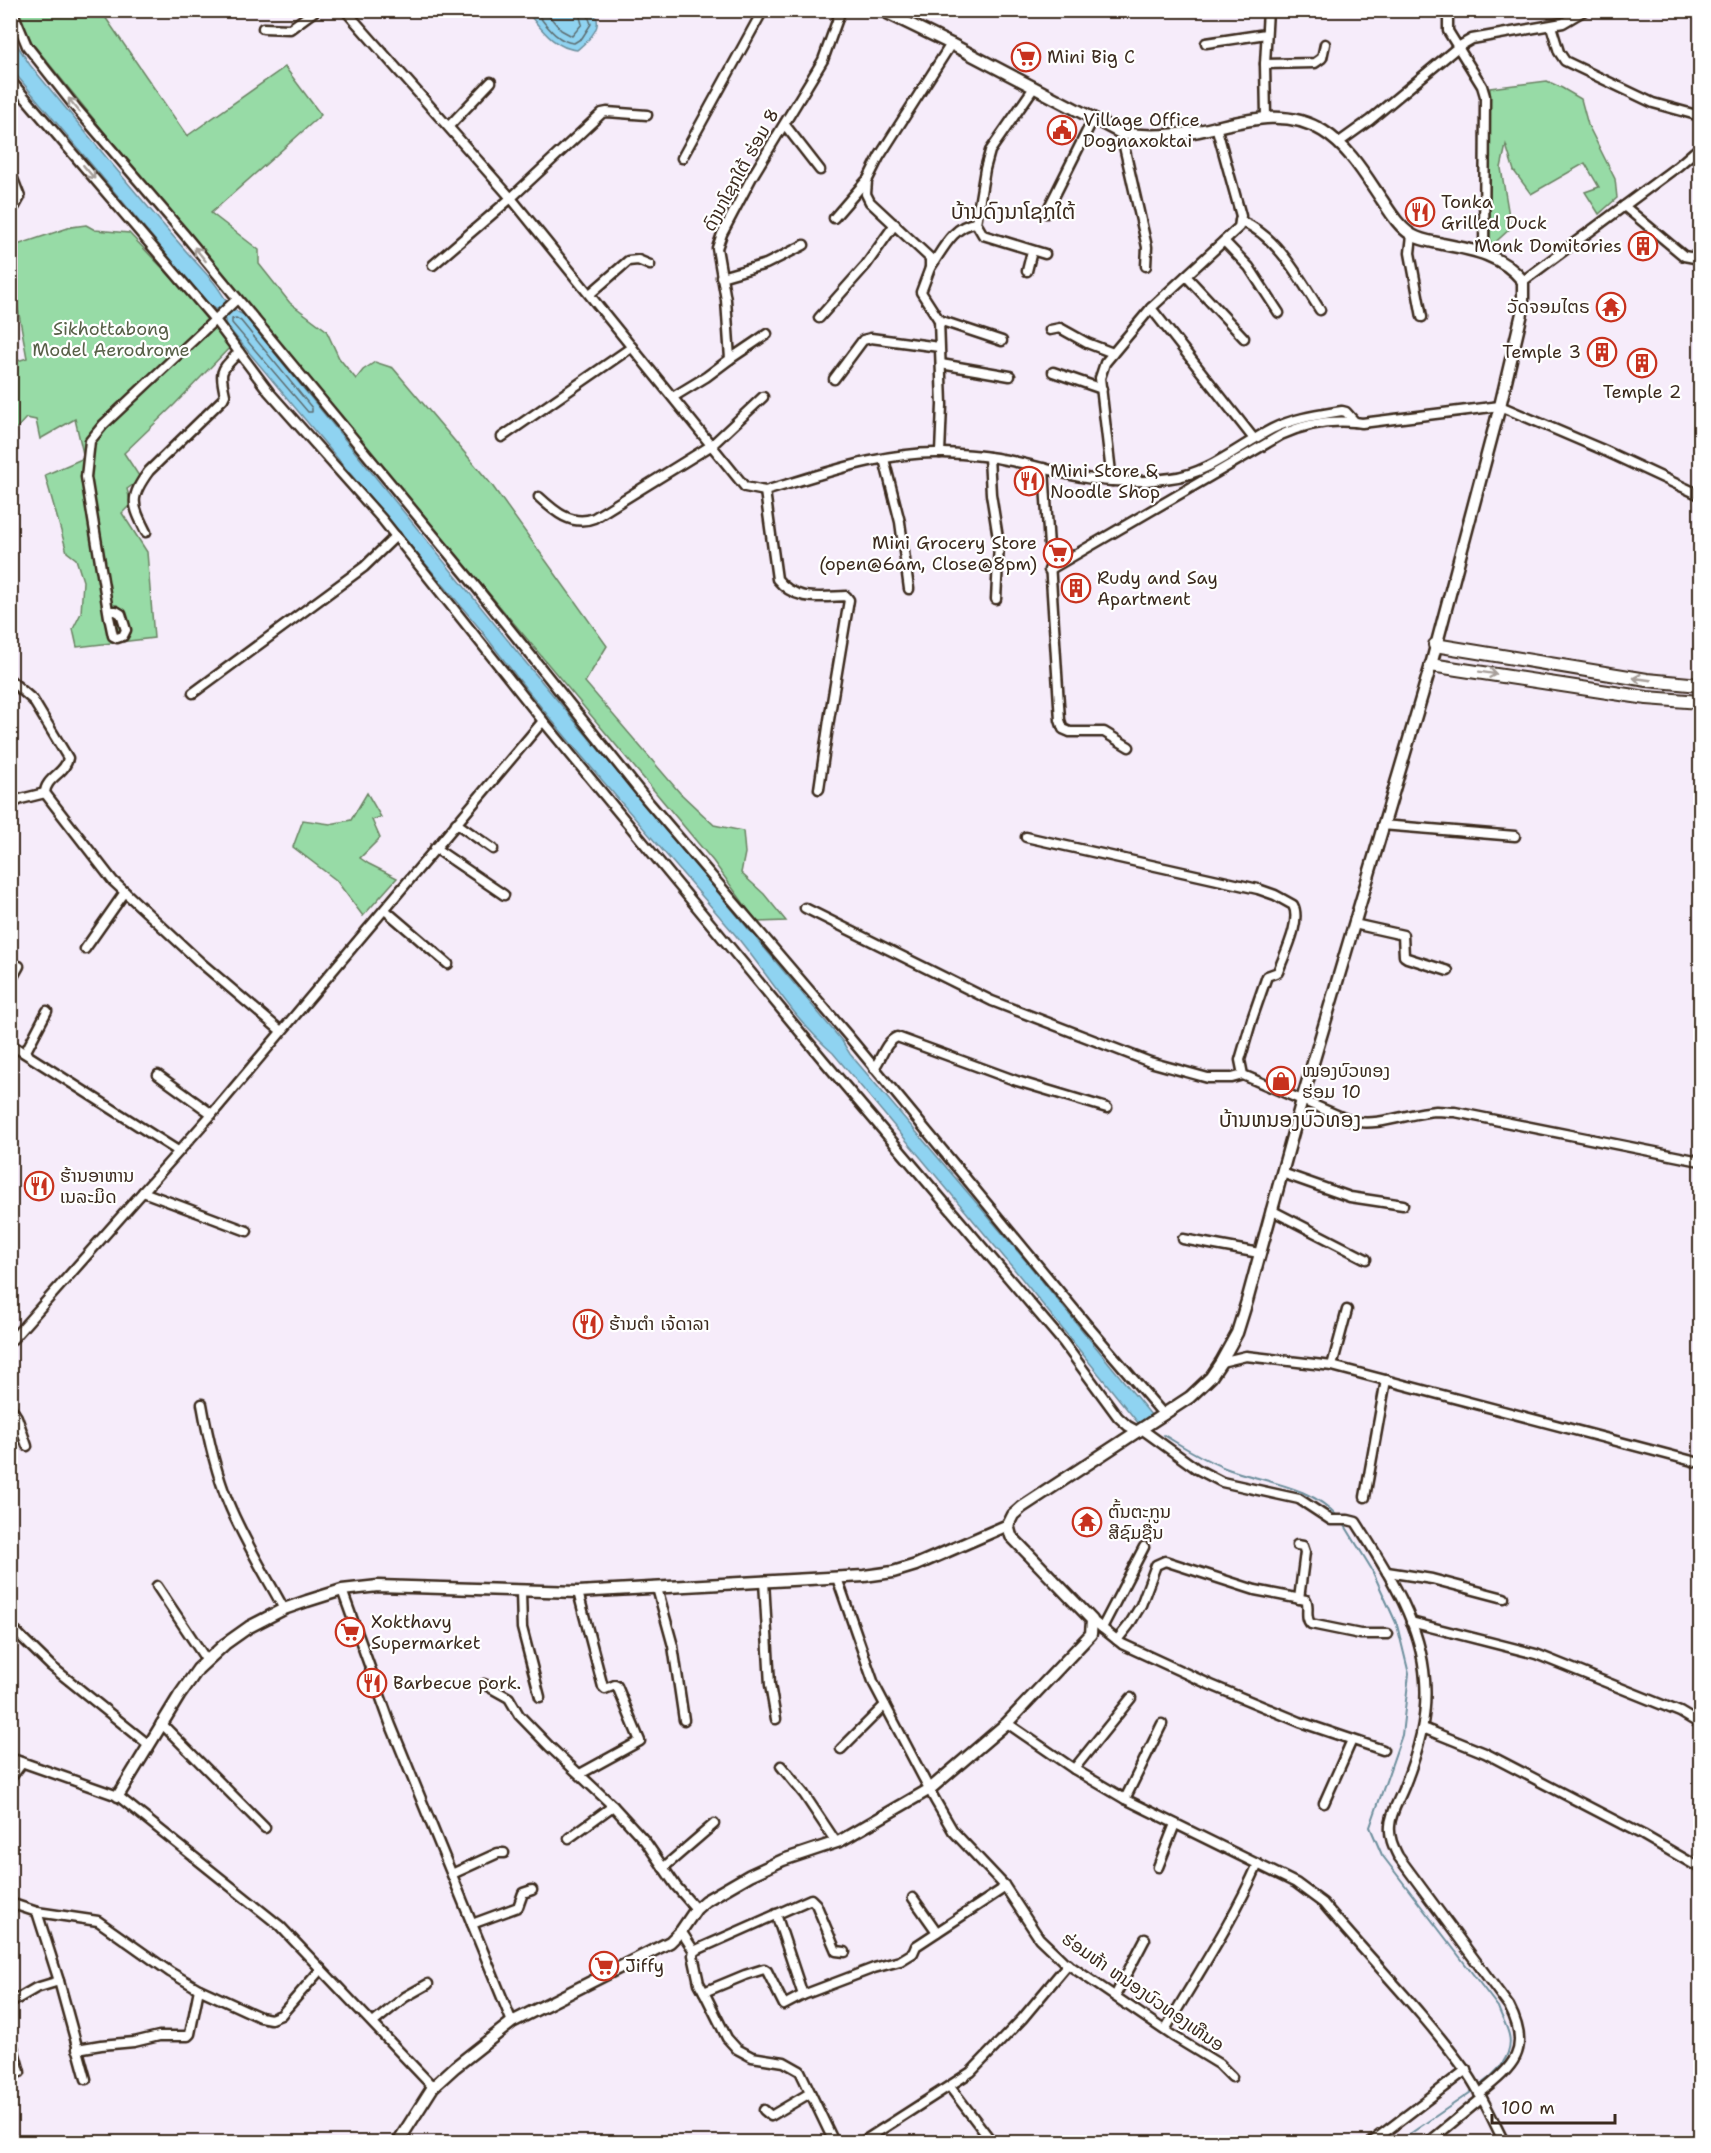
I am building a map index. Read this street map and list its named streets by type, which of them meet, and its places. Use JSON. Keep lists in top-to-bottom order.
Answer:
{
  "streets": {
    "street": ["ດົງນາໂຊກໃຕ້ ຮ່ອມ 8", "ຮ່ອມຫ້າ ຫນອງບົວທອງເຫືນອ"]
  },
  "districts": ["ບ້ານດົງນາໂຊກໃຕ້", "ບ້ານຫນອງບົວທອງ"],
  "parks": ["Sikhottabong Model Aerodrome"],
  "places": {
    "supermarket": [
      "Mini Big C",
      "Mini Grocery Store (open@6am, Close@8pm)",
      "Xokthavy Supermarket",
      "Jiffy"
    ],
    "public building": ["Village Office Dognaxoktai"],
    "restaurant": [
      "Tonka Grilled Duck",
      "Mini Store & Noodle Shop",
      "ຮ້ານອາຫານ ເນລະມິດ",
      "ຮ້ານຕຳ ເຈ້ດາລາ",
      "Barbecue pork."
    ],
    "building": [
      "Monk Domitories",
      "Temple 3",
      "Temple 2",
      "Rudy and Say Apartment"
    ],
    "temple": ["ວັດຈອມໄຕຣ", "ຕົ້ນຕະກູນ ສີຊົມຊື່ນ"],
    "shop": ["ໝອງບົວທອງ ຮ່ອມ 10"]
  },
  "scale_bar": "100 m"
}
